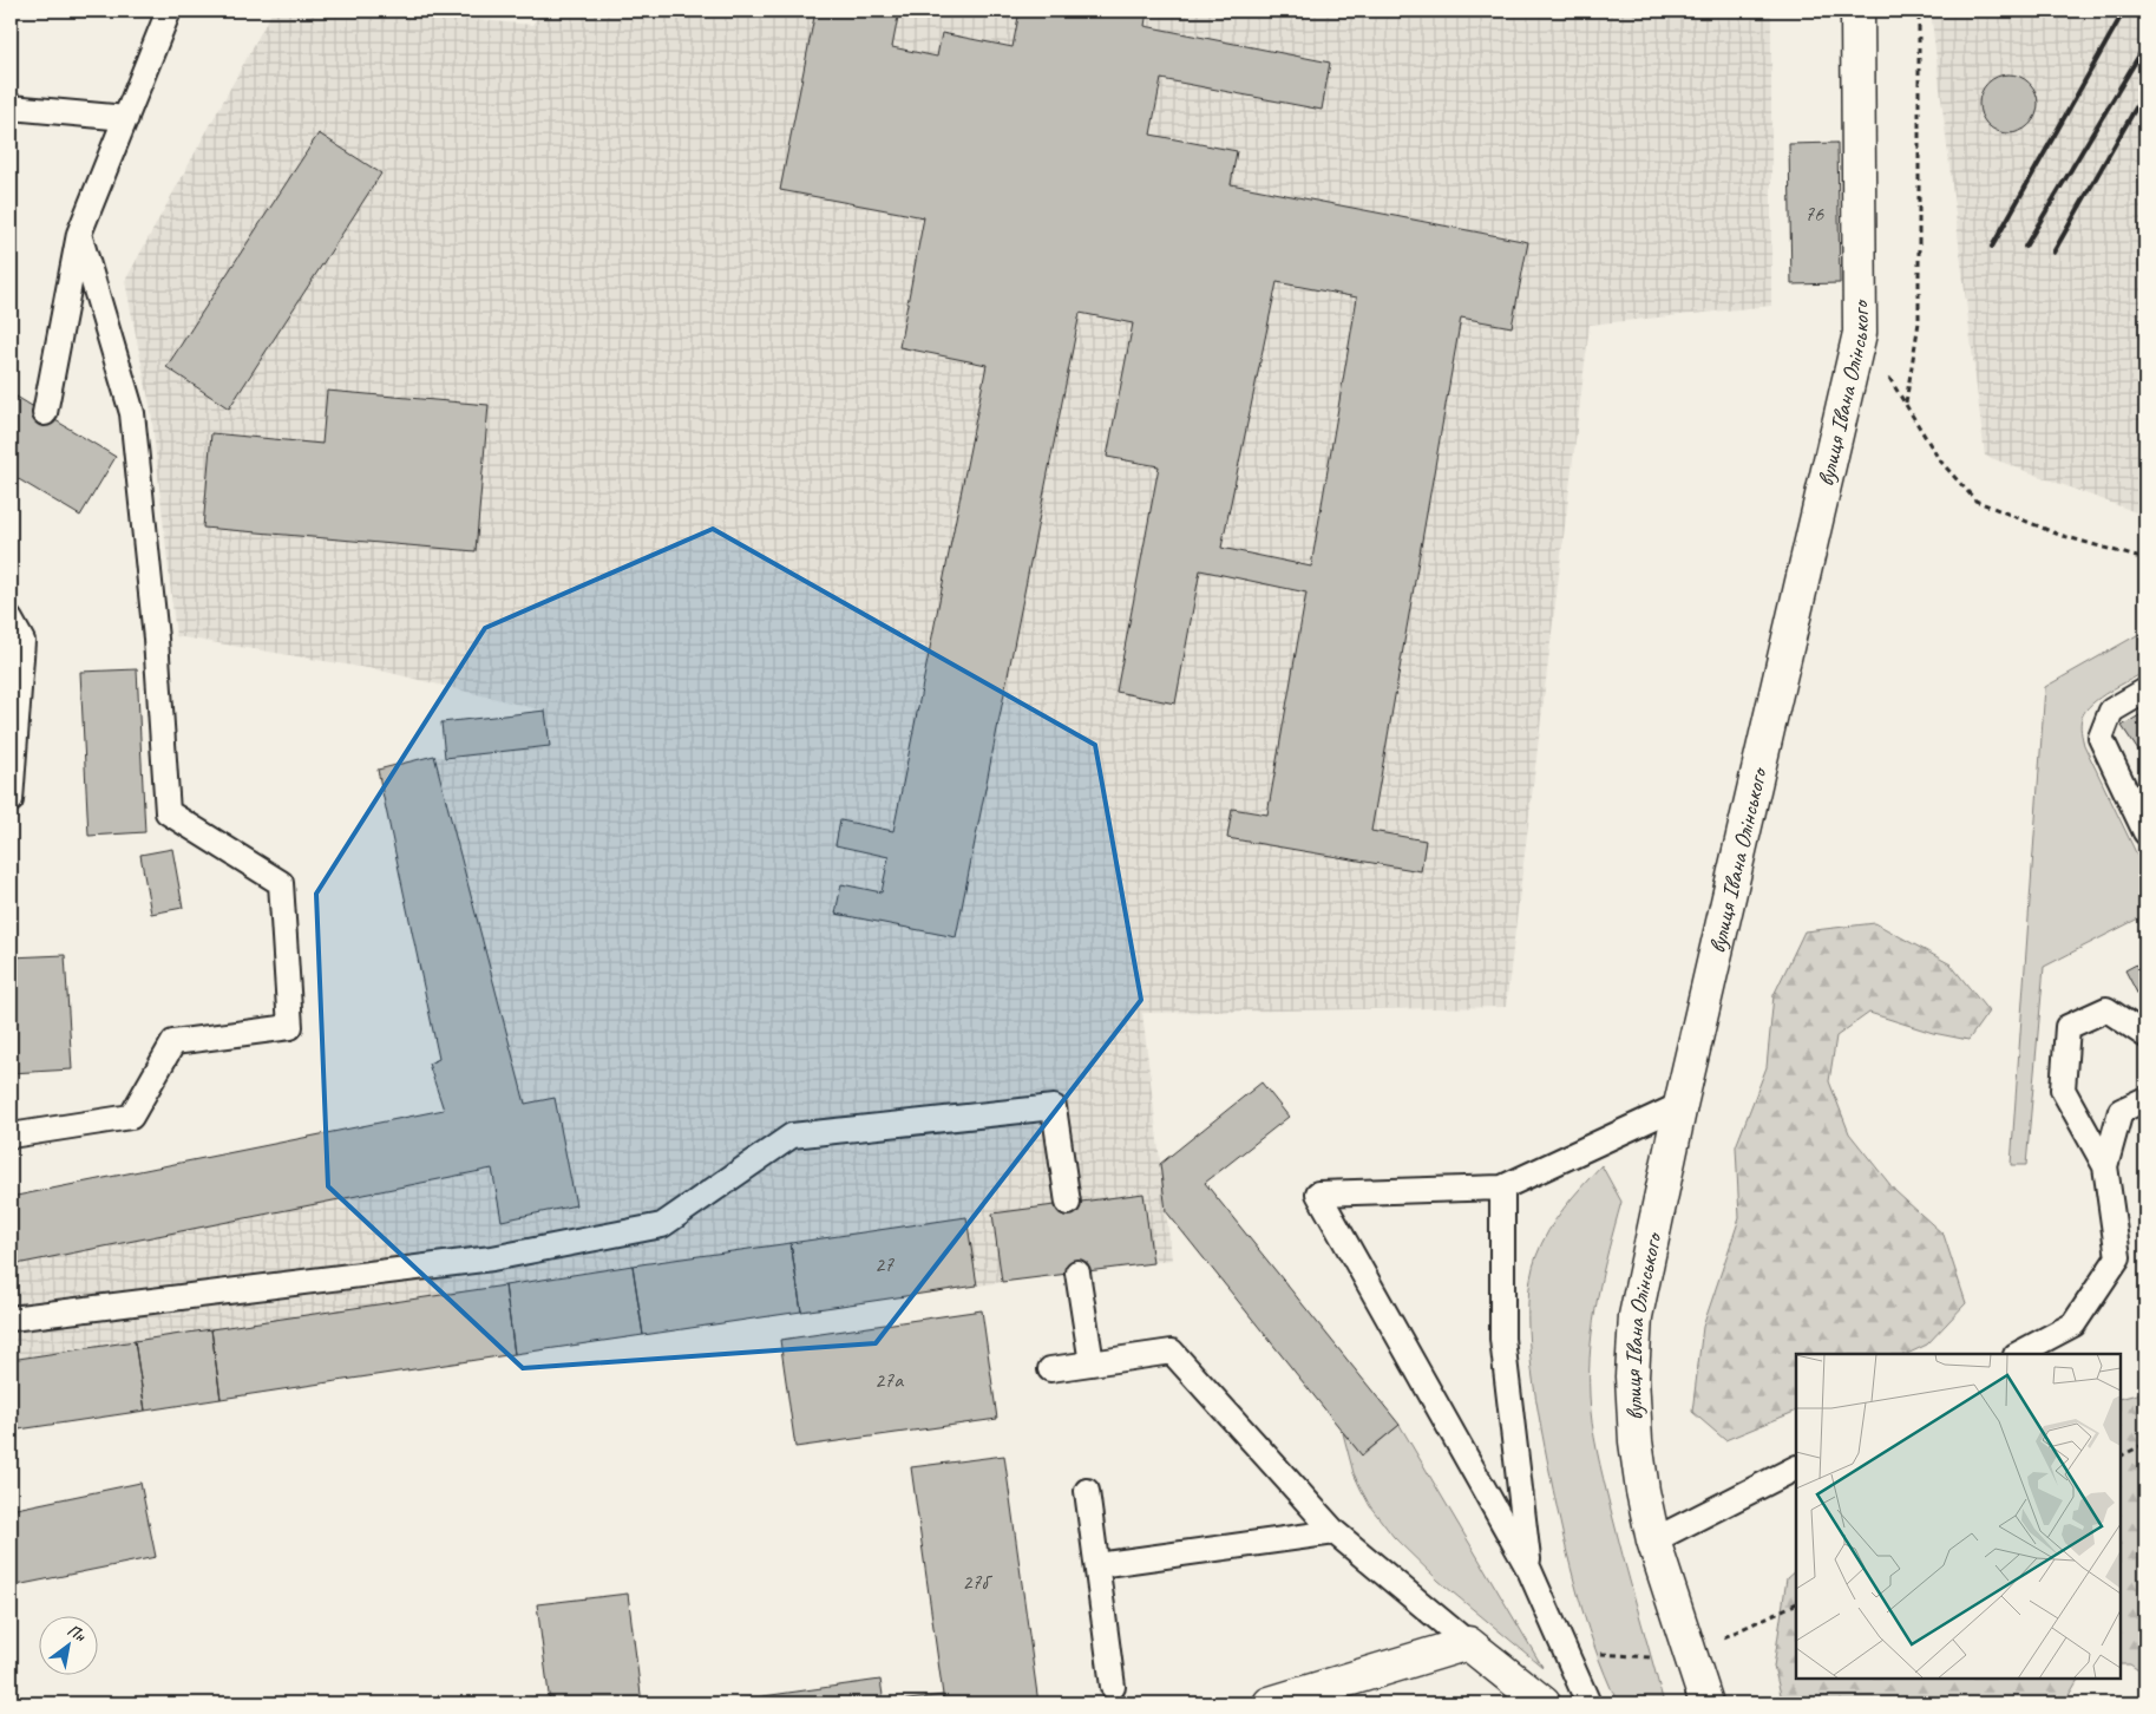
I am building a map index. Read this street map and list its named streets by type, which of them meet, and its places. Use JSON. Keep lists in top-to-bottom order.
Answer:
{
  "streets": {
    "street": ["вулиця Івана Олінського"]
  },
  "house_numbers": [
    "76",
    "27",
    "27а",
    "27б"
  ],
  "north": "top right"
}
